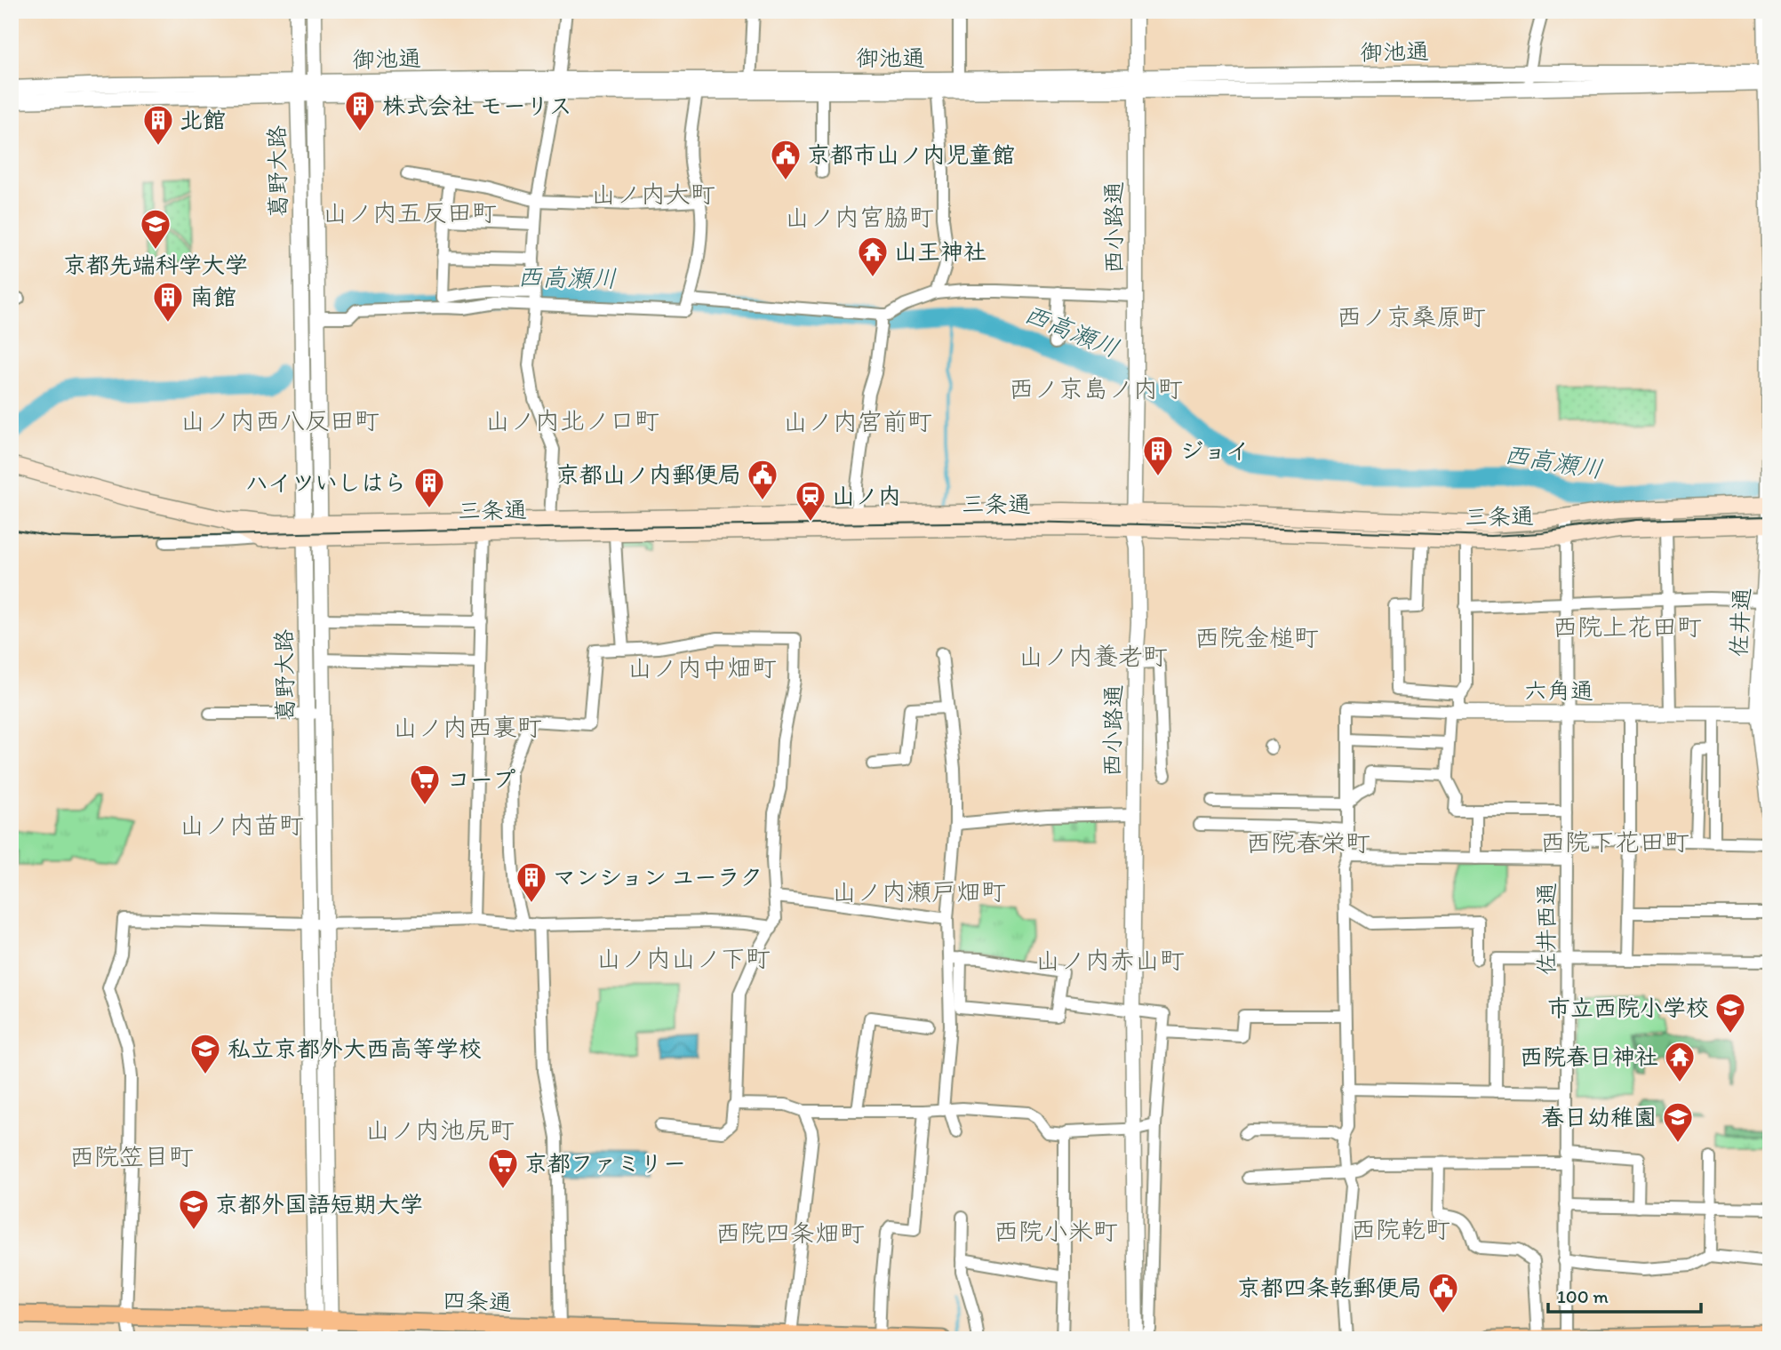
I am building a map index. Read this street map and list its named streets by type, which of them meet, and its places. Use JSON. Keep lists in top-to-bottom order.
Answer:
{
  "streets": {
    "main road": ["三条通", "四条通"],
    "street": [
      "御池通",
      "葛野大路",
      "西小路通",
      "佐井通",
      "六角通",
      "佐井西通"
    ]
  },
  "crossings": [
    ["御池通", "葛野大路"],
    ["御池通", "西小路通"],
    ["御池通", "佐井通"],
    ["葛野大路", "三条通"],
    ["葛野大路", "四条通"],
    ["西小路通", "三条通"],
    ["三条通", "佐井通"],
    ["三条通", "佐井西通"],
    ["佐井通", "六角通"],
    ["六角通", "佐井西通"]
  ],
  "districts": [
    "山ノ内大町",
    "山ノ内五反田町",
    "山ノ内宮脇町",
    "西ノ京桑原町",
    "西ノ京島ノ内町",
    "山ノ内西八反田町",
    "山ノ内北ノ口町",
    "山ノ内宮前町",
    "西院上花田町",
    "西院金槌町",
    "山ノ内養老町",
    "山ノ内中畑町",
    "山ノ内西裏町",
    "山ノ内苗町",
    "西院下花田町",
    "西院春栄町",
    "山ノ内瀬戸畑町",
    "山ノ内山ノ下町",
    "山ノ内赤山町",
    "山ノ内池尻町",
    "西院笠目町",
    "西院乾町",
    "西院小米町",
    "西院四条畑町"
  ],
  "water": ["西高瀬川"],
  "places": {
    "building": [
      "株式会社 モーリス",
      "北館",
      "南館",
      "ジョイ",
      "ハイツいしはら",
      "マンション ユーラク"
    ],
    "public building": ["京都市山ノ内児童館", "京都山ノ内郵便局", "京都四条乾郵便局"],
    "school or university": [
      "京都先端科学大学",
      "市立西院小学校",
      "私立京都外大西高等学校",
      "春日幼稚園",
      "京都外国語短期大学"
    ],
    "temple": ["山王神社", "西院春日神社"],
    "station": ["山ノ内"],
    "supermarket": ["コープ", "京都ファミリー"]
  },
  "scale_bar": "100 m"
}
